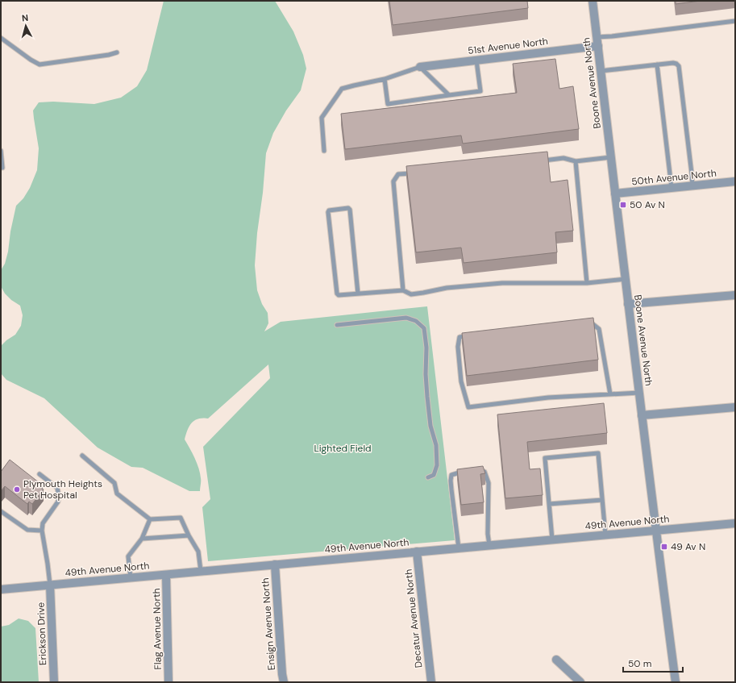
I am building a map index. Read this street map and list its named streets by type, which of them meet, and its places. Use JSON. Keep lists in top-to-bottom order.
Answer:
{
  "streets": {
    "street": [
      "51st Avenue North",
      "Boone Avenue North",
      "50th Avenue North",
      "49th Avenue North",
      "Decatur Avenue North",
      "Ensign Avenue North",
      "Flag Avenue North",
      "Erickson Drive"
    ]
  },
  "crossings": [
    ["51st Avenue North", "Boone Avenue North"],
    ["Boone Avenue North", "50th Avenue North"],
    ["Boone Avenue North", "49th Avenue North"],
    ["49th Avenue North", "Decatur Avenue North"],
    ["49th Avenue North", "Ensign Avenue North"],
    ["49th Avenue North", "Flag Avenue North"],
    ["49th Avenue North", "Erickson Drive"]
  ],
  "parks": ["Lighted Field"],
  "places": {
    "transit": ["50 Av N", "49 Av N"],
    "other": ["Plymouth Heights Pet Hospital"]
  },
  "scale_bar": "50 m",
  "north": "top"
}
